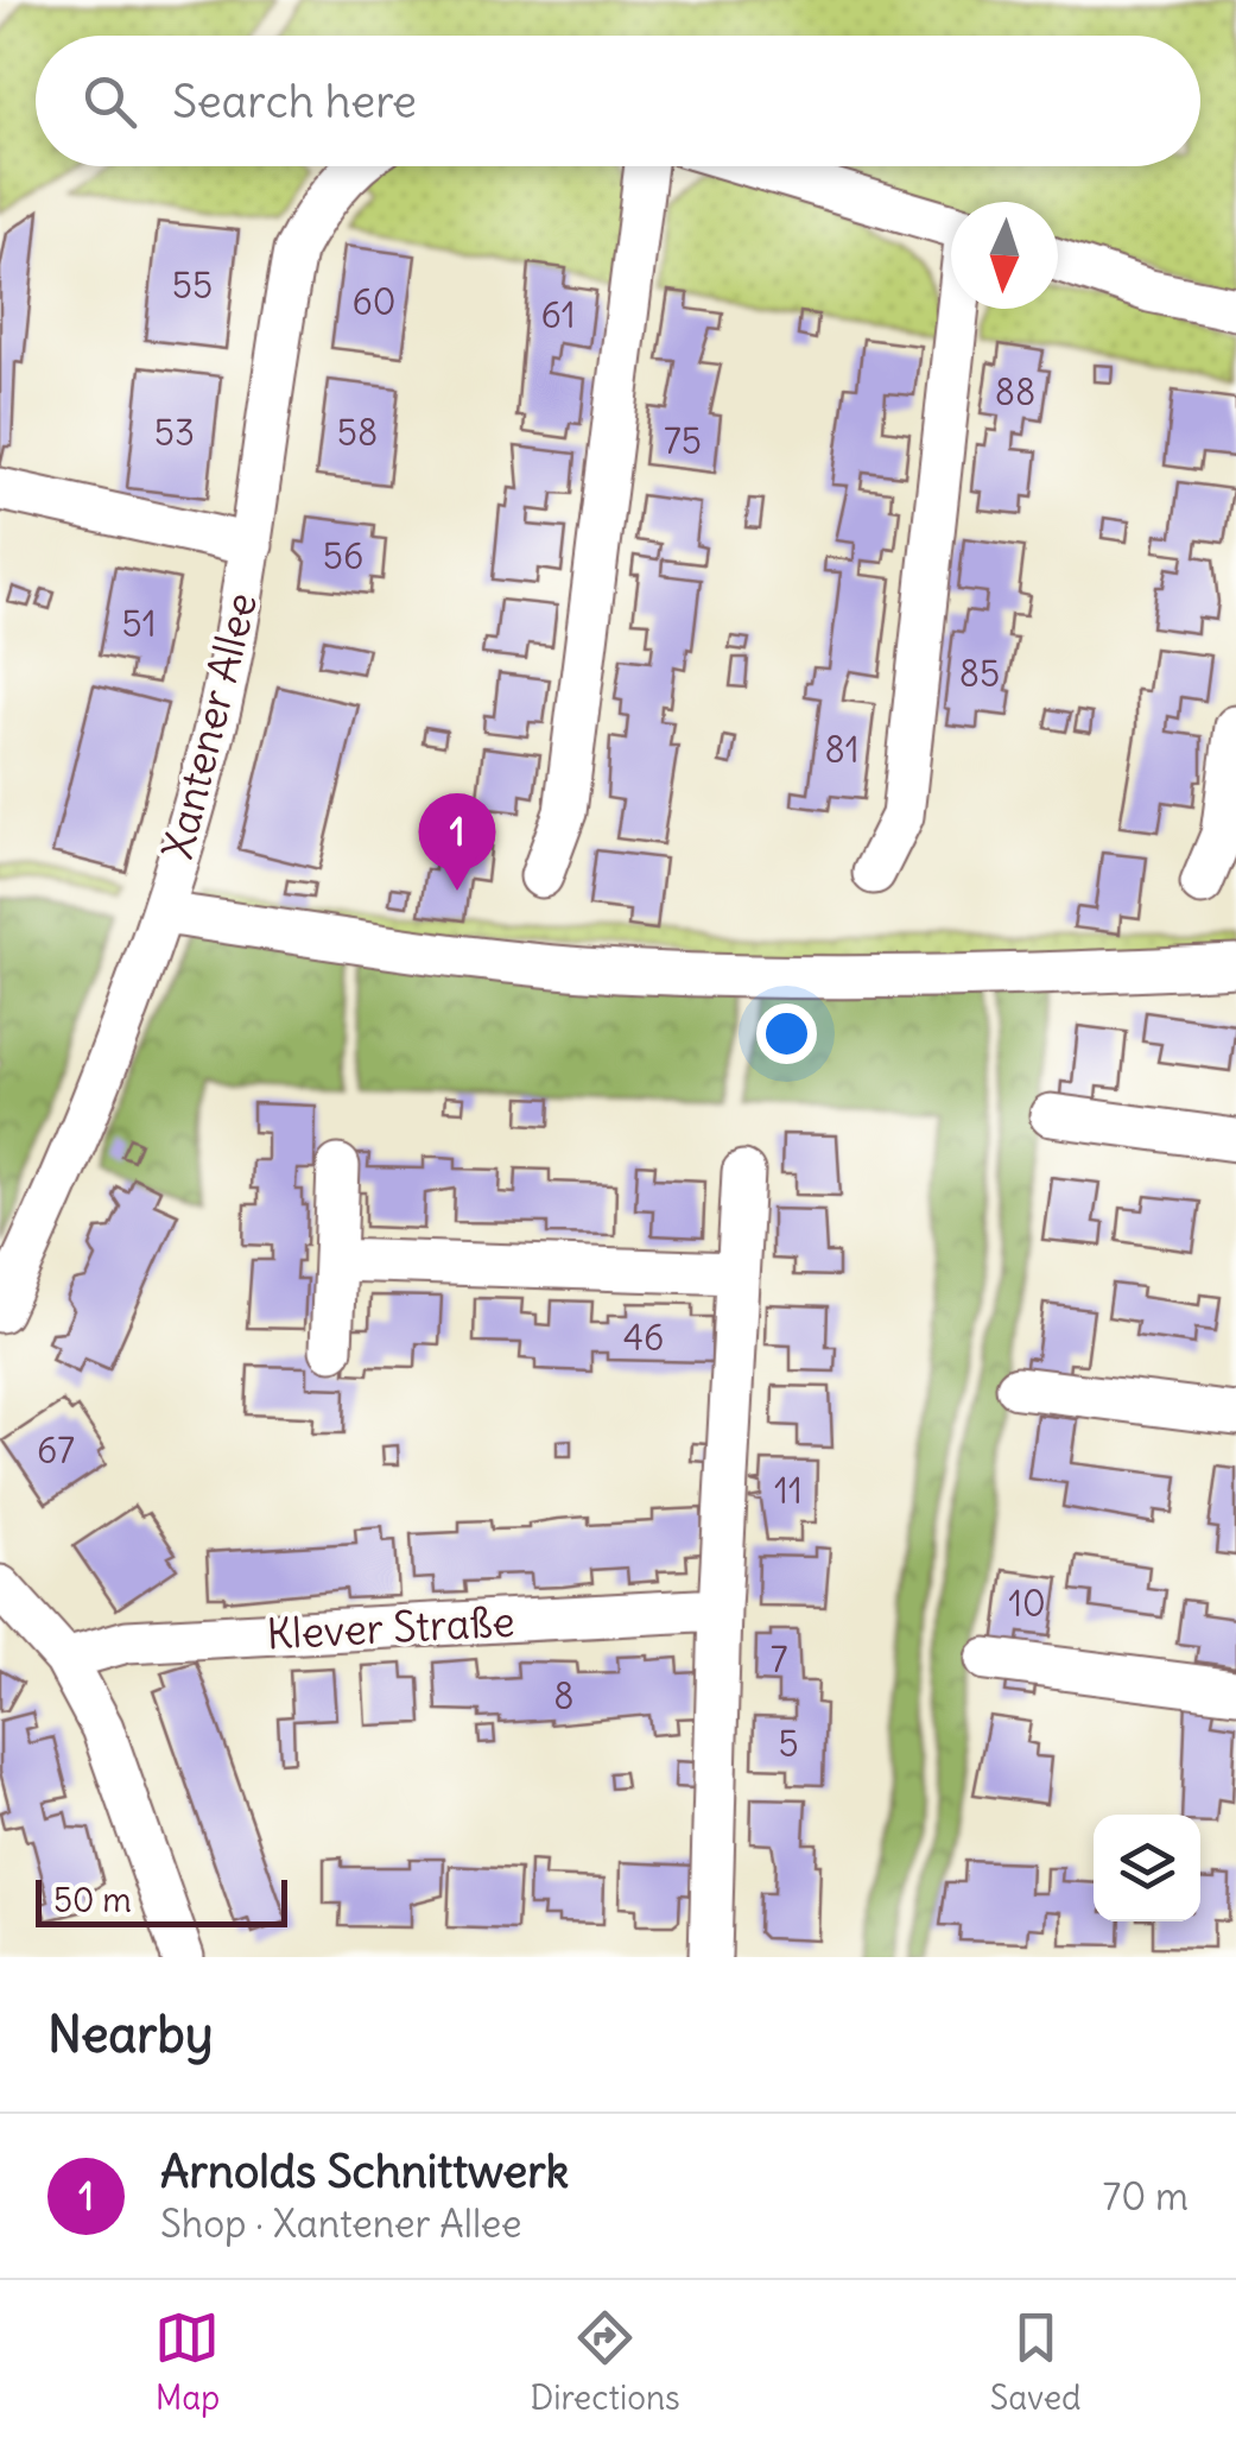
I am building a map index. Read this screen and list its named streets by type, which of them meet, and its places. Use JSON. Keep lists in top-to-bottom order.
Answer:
{
  "streets": {
    "street": ["Xantener Allee", "Klever Straße"]
  },
  "house_numbers": [
    "55",
    "60",
    "61",
    "88",
    "53",
    "58",
    "75",
    "56",
    "51",
    "85",
    "81",
    "46",
    "67",
    "11",
    "10",
    "7",
    "8",
    "5"
  ],
  "scale_bar": "50 m",
  "north": "bottom",
  "page": {
    "search": "Search here",
    "pins": "1",
    "scale": "50 m",
    "heading": "Nearby",
    "list": [
      {
        "mark": "1",
        "name": "Arnolds Schnittwerk",
        "note": "Shop · Xantener Allee",
        "value": "70 m"
      }
    ],
    "nav": ["Map", "Directions", "Saved"]
  }
}
